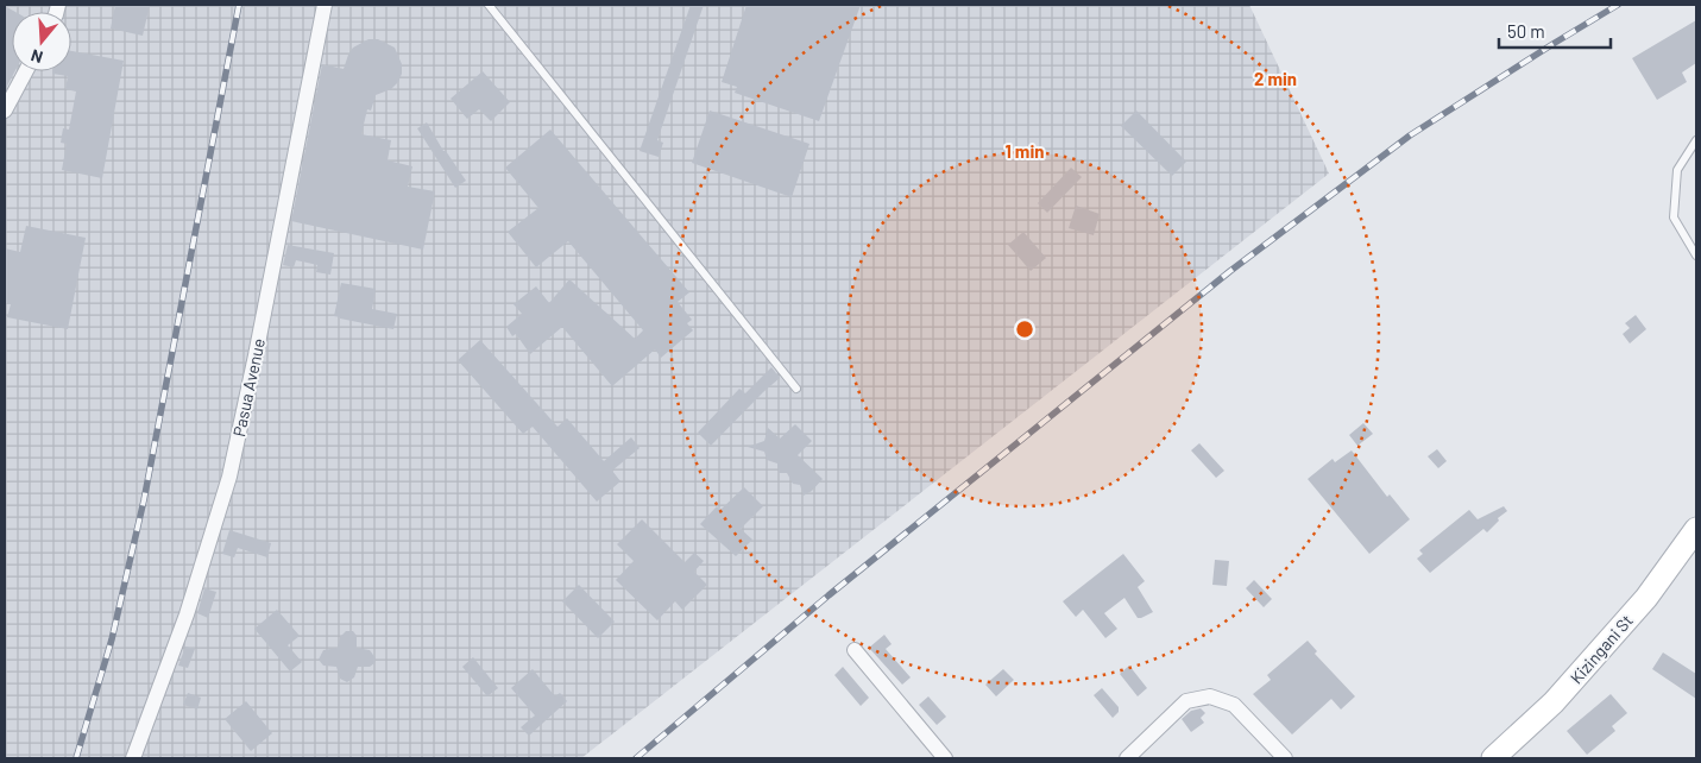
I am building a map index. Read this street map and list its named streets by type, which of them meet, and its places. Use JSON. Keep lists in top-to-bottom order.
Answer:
{
  "streets": {
    "street": ["Pasua Avenue", "Kizingani St"]
  },
  "scale_bar": "50 m",
  "north": "bottom",
  "rings": ["2 min", "1 min"]
}
